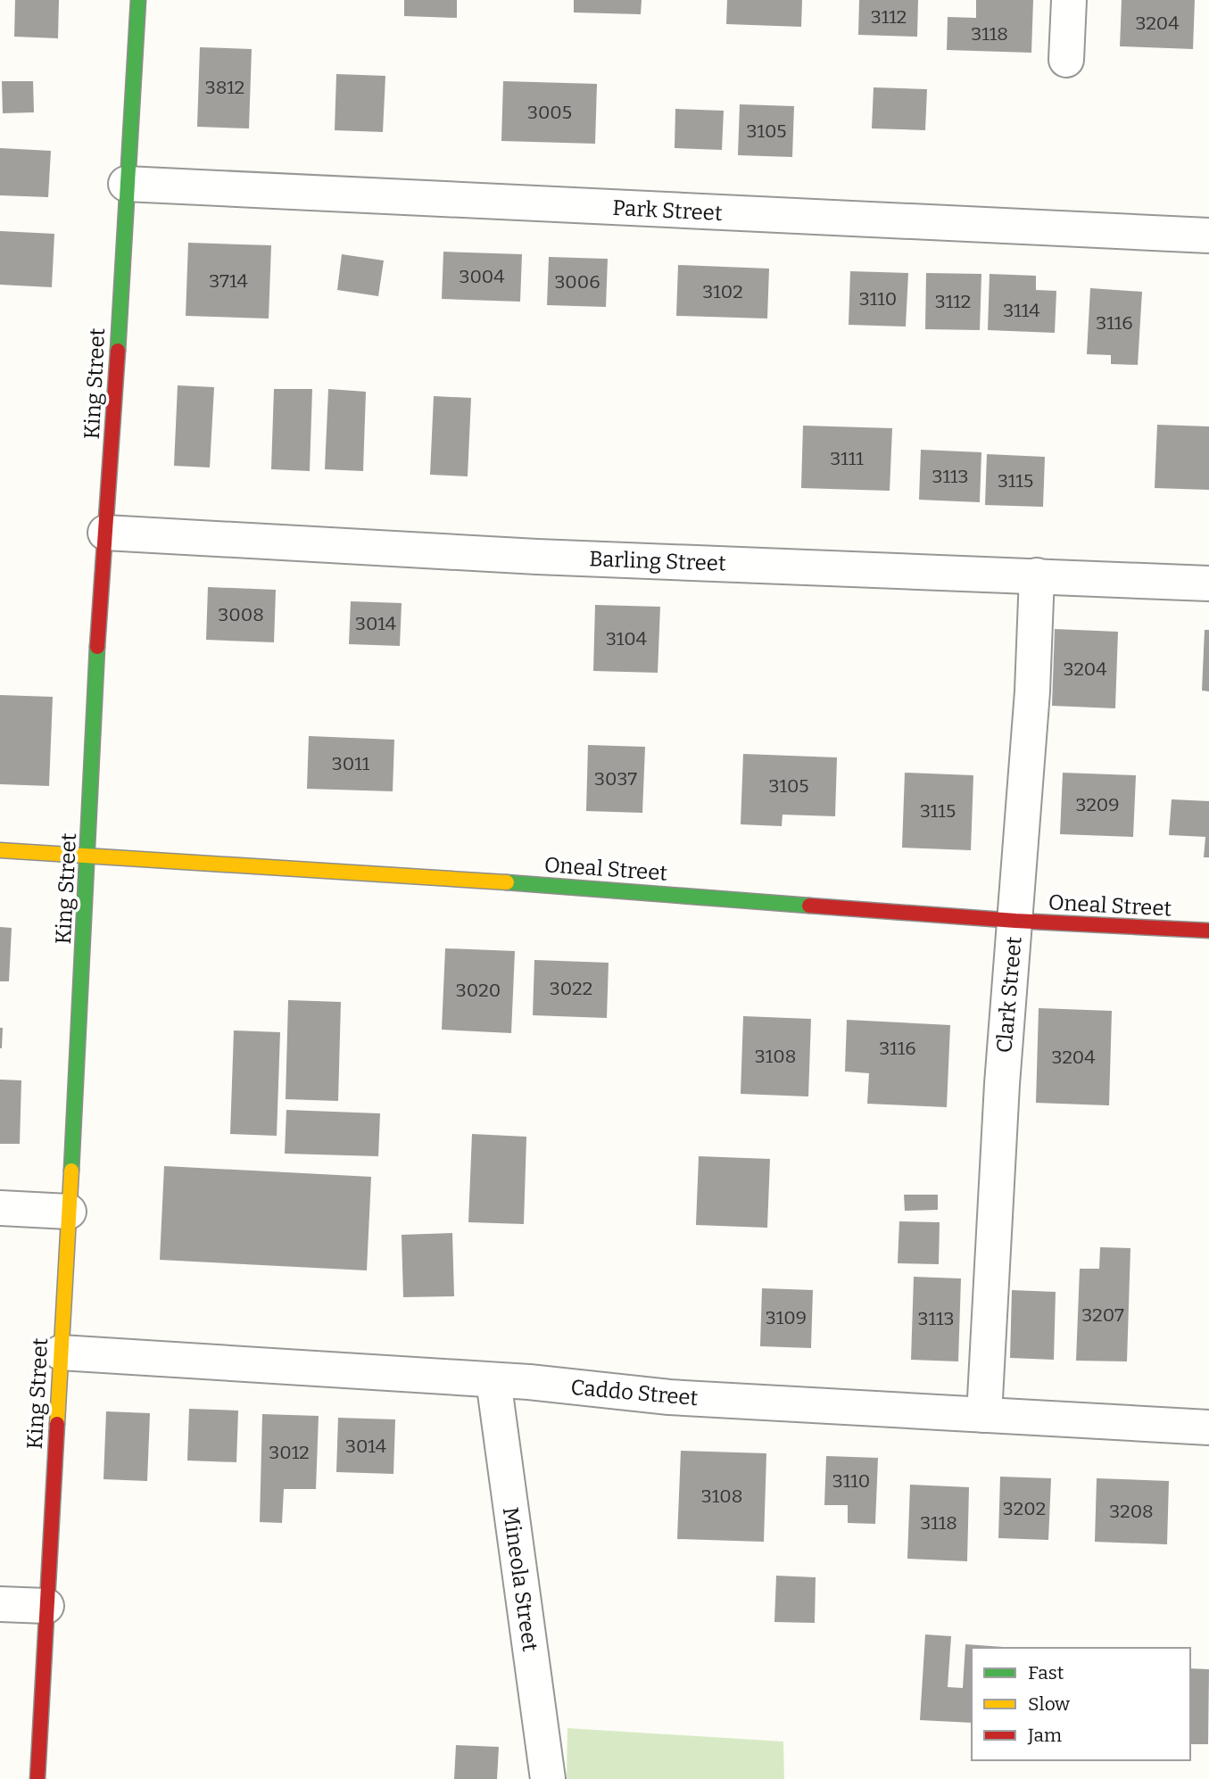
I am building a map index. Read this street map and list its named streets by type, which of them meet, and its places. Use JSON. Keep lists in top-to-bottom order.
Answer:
{
  "streets": {
    "street": [
      "Park Street",
      "King Street",
      "Barling Street",
      "Oneal Street",
      "Clark Street",
      "Caddo Street",
      "Mineola Street"
    ]
  },
  "crossings": [
    ["Park Street", "King Street"],
    ["King Street", "Barling Street"],
    ["King Street", "Oneal Street"],
    ["King Street", "Caddo Street"],
    ["Barling Street", "Clark Street"],
    ["Oneal Street", "Clark Street"],
    ["Clark Street", "Caddo Street"],
    ["Caddo Street", "Mineola Street"]
  ],
  "house_numbers": [
    "3112",
    "3204",
    "3118",
    "3812",
    "3005",
    "3105",
    "3004",
    "3714",
    "3006",
    "3102",
    "3110",
    "3112",
    "3114",
    "3116",
    "3111",
    "3113",
    "3115",
    "3008",
    "3014",
    "3104",
    "3204",
    "3011",
    "3037",
    "3105",
    "3209",
    "3115",
    "3022",
    "3020",
    "3116",
    "3108",
    "3204",
    "3207",
    "3109",
    "3113",
    "3014",
    "3012",
    "3110",
    "3108",
    "3202",
    "3208",
    "3118"
  ],
  "legend": ["Fast", "Slow", "Jam"]
}
